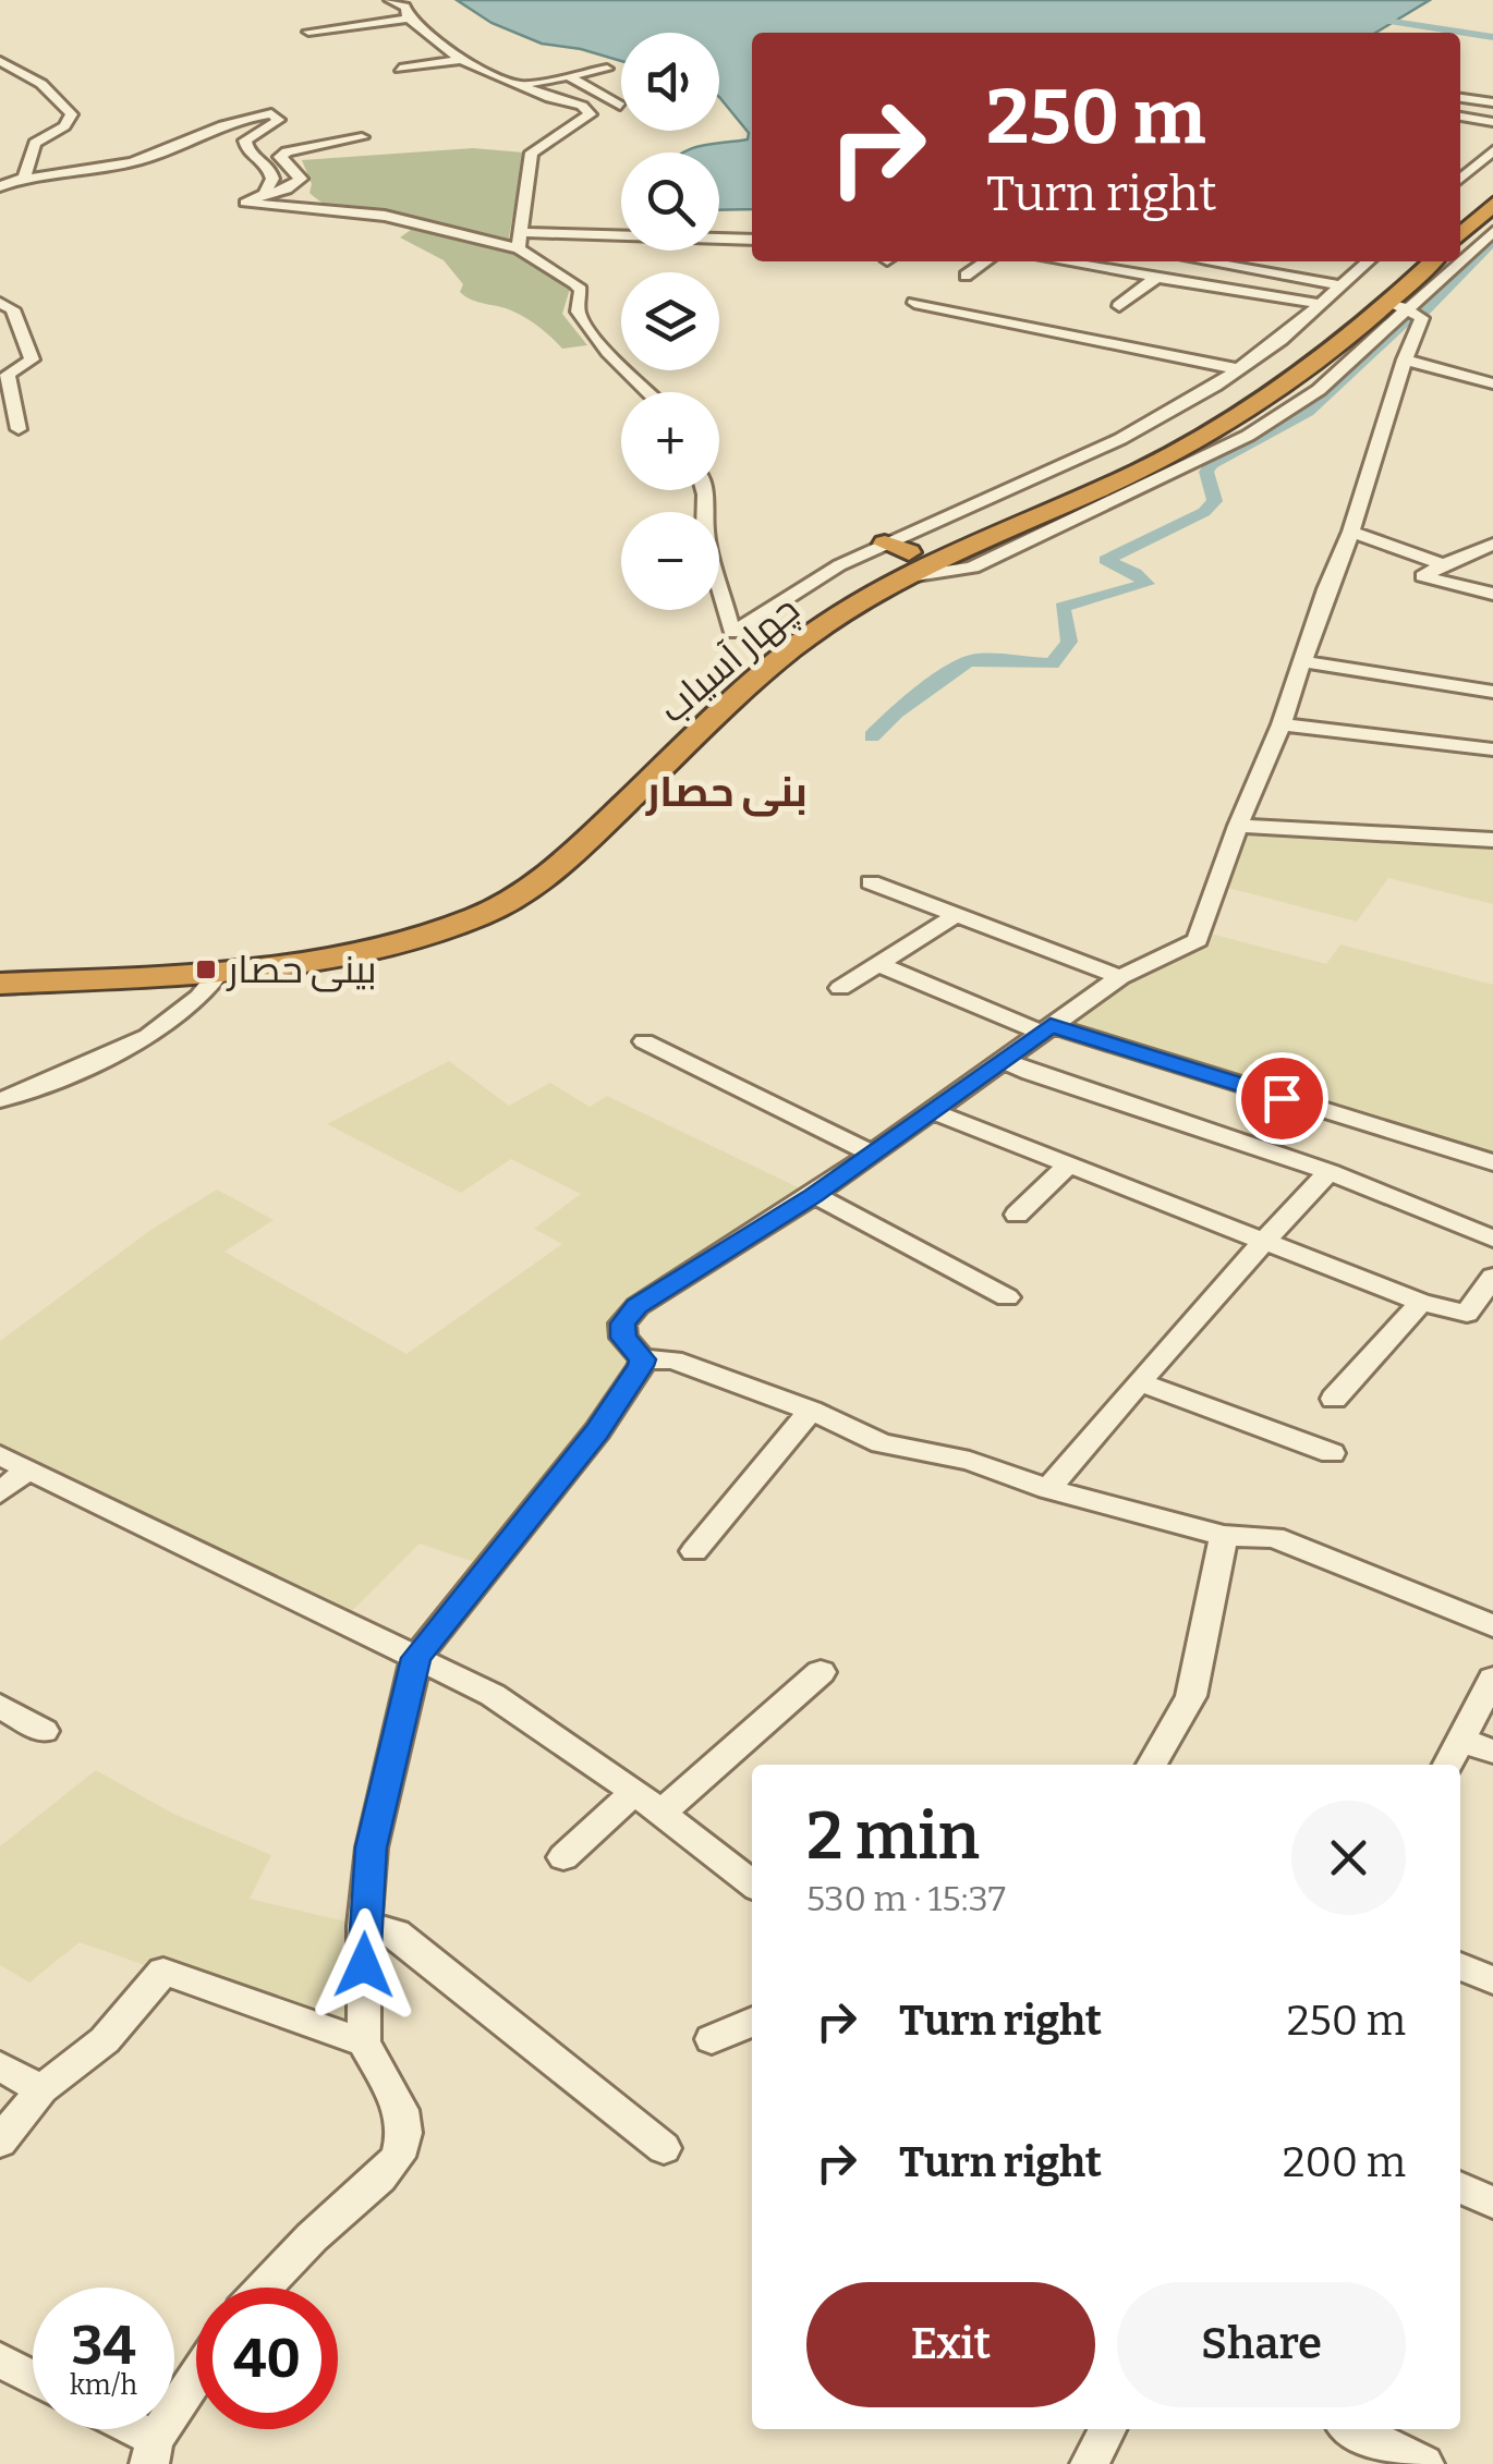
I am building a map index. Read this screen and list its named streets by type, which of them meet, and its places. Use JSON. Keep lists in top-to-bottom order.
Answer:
{
  "streets": {
    "highway": ["چهار آسیاب"]
  },
  "districts": ["بنی حصار"],
  "places": {
    "transit": ["بینی حصار"]
  },
  "page": {
    "map_buttons": ["+", "−"],
    "turn": ["250 m", "Turn right"],
    "heading": ["2 min", "530 m · 15:37"],
    "list": [
      {
        "name": "Turn right",
        "value": "250 m"
      },
      {
        "name": "Turn right",
        "value": "200 m"
      }
    ],
    "buttons": ["Exit", "Share"],
    "speed": "34 km/h",
    "limit": "40"
  }
}
